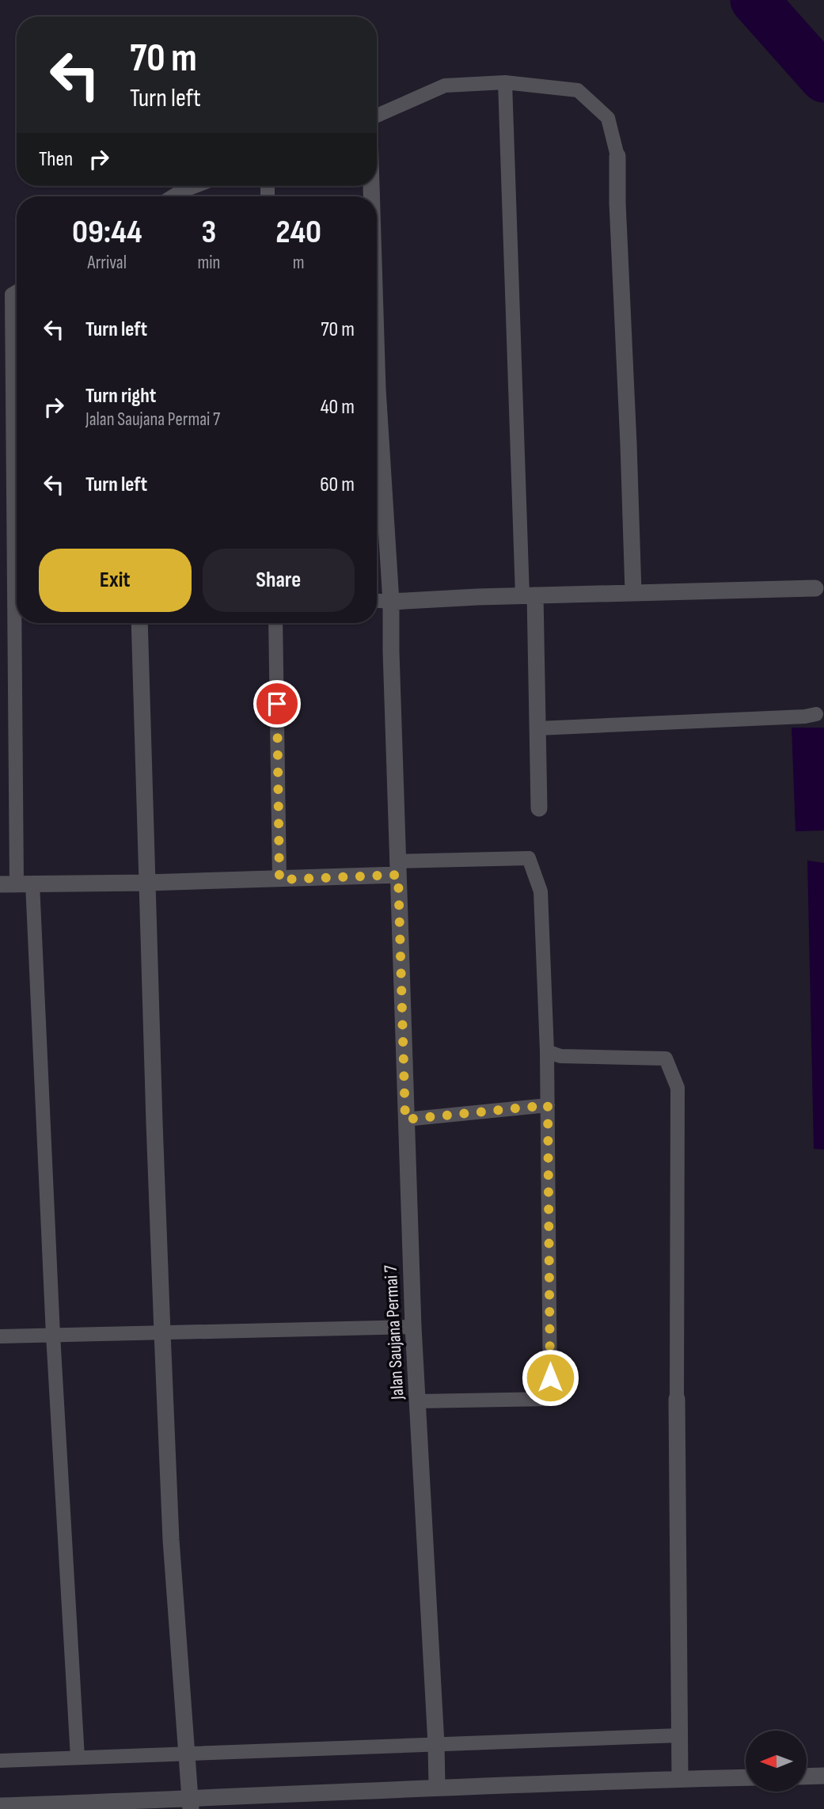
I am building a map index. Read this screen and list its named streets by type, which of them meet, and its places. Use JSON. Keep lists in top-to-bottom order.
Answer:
{
  "streets": {
    "street": ["Jalan Saujana Permai 7"]
  },
  "north": "left",
  "page": {
    "turn": ["70 m", "Turn left"],
    "then": "Then",
    "eta": [
      "09:44",
      "Arrival",
      "3",
      "min",
      "240",
      "m"
    ],
    "list": [
      {
        "name": "Turn left",
        "value": "70 m"
      },
      {
        "name": "Turn right",
        "note": "Jalan Saujana Permai 7",
        "value": "40 m"
      },
      {
        "name": "Turn left",
        "value": "60 m"
      }
    ],
    "buttons": ["Exit", "Share"]
  }
}
